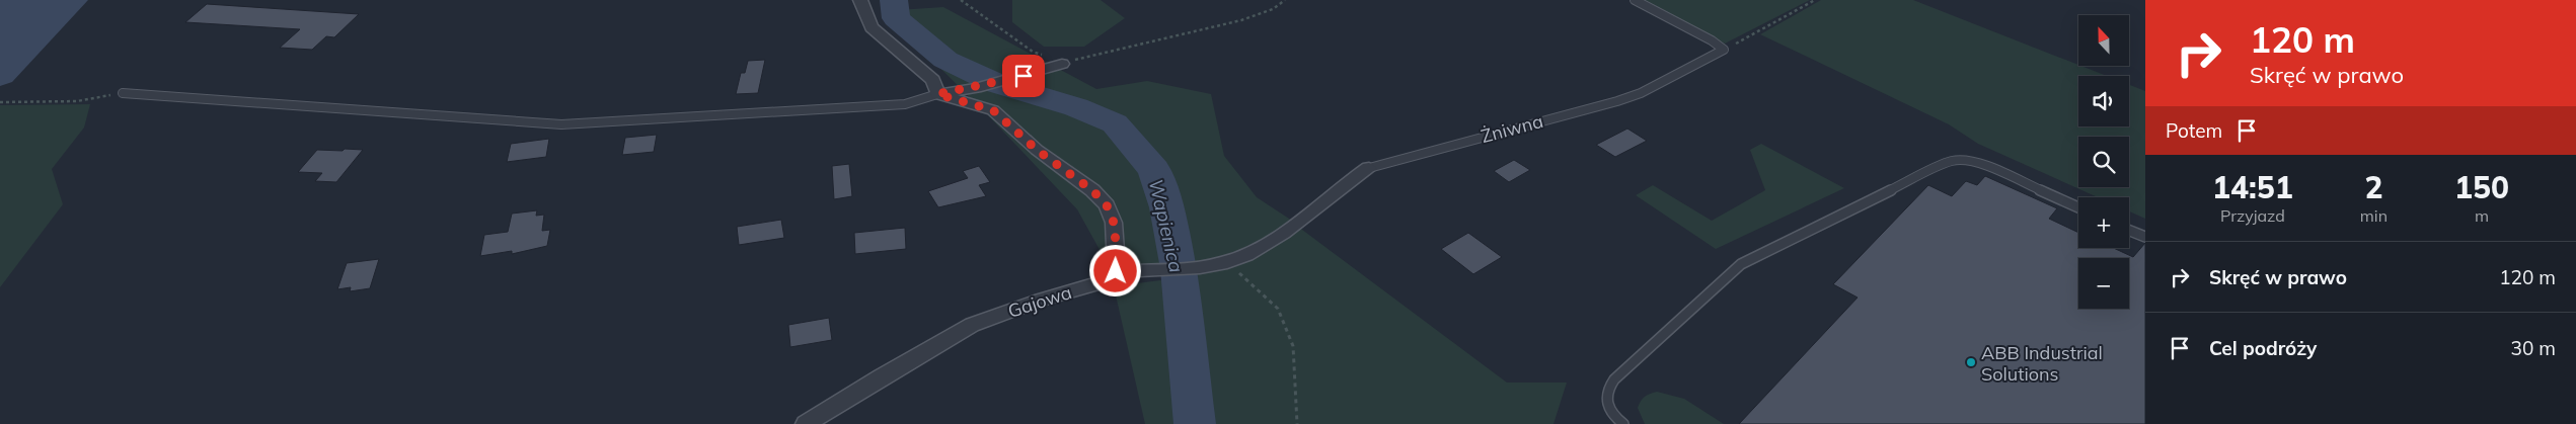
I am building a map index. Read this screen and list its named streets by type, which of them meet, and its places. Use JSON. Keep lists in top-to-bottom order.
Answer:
{
  "streets": {
    "street": ["Żniwna", "Gajowa"]
  },
  "crossings": [
    ["Żniwna", "Gajowa"]
  ],
  "water": ["Wapienica"],
  "places": ["ABB Industrial Solutions"],
  "north": "top",
  "page": {
    "turn": ["120 m", "Skręć w prawo"],
    "map_buttons": ["+", "−"],
    "then": "Potem",
    "eta": [
      "14:51",
      "Przyjazd",
      "2",
      "min",
      "150",
      "m"
    ],
    "list": [
      {
        "name": "Skręć w prawo",
        "value": "120 m"
      },
      {
        "name": "Cel podróży",
        "value": "30 m"
      }
    ]
  }
}
